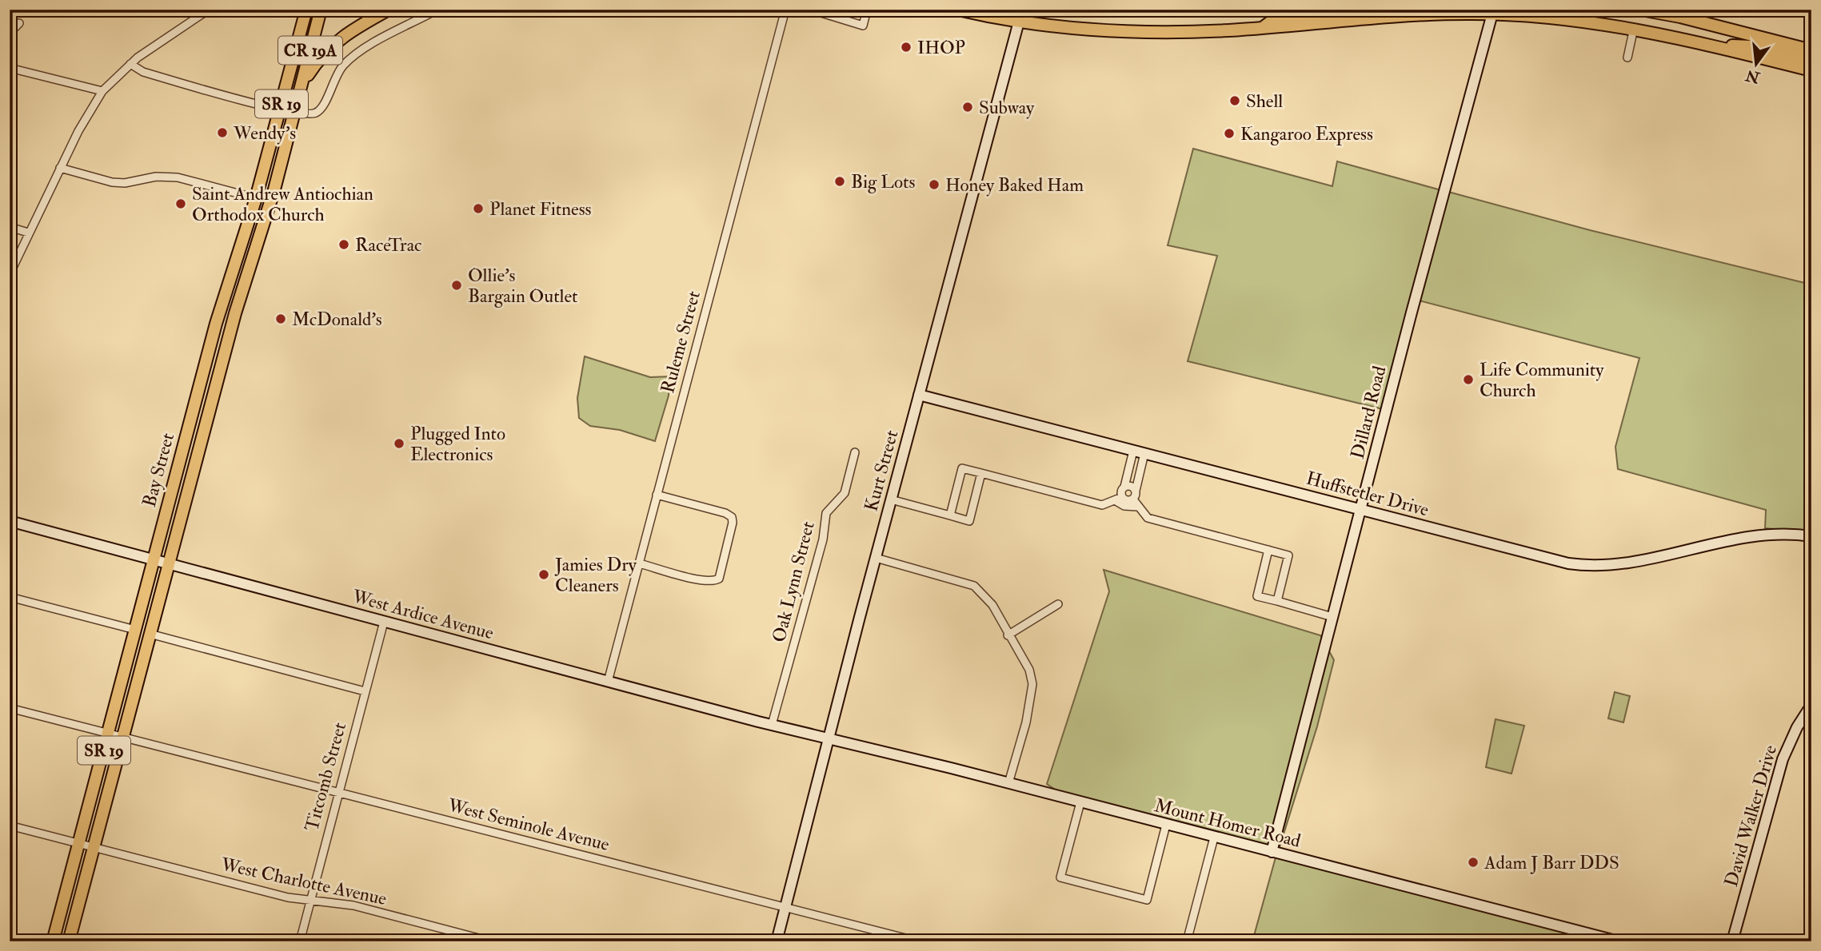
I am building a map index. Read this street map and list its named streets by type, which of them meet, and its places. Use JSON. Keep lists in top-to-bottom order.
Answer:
{
  "streets": {
    "main road": ["CR 19A", "SR 19", "Bay Street"],
    "street": [
      "Ruleme Street",
      "Dillard Road",
      "Kurt Street",
      "Huffstetler Drive",
      "Oak Lynn Street",
      "West Ardice Avenue",
      "Titcomb Street",
      "David Walker Drive",
      "Mount Homer Road",
      "West Seminole Avenue",
      "West Charlotte Avenue"
    ]
  },
  "crossings": [
    ["SR 19", "Bay Street"],
    ["Ruleme Street", "West Ardice Avenue"],
    ["Dillard Road", "Huffstetler Drive"],
    ["Dillard Road", "Mount Homer Road"],
    ["Bay Street", "West Ardice Avenue"],
    ["Bay Street", "West Seminole Avenue"],
    ["Bay Street", "West Charlotte Avenue"],
    ["Kurt Street", "Huffstetler Drive"],
    ["Kurt Street", "West Ardice Avenue"],
    ["Kurt Street", "Mount Homer Road"],
    ["Kurt Street", "West Seminole Avenue"],
    ["Oak Lynn Street", "West Ardice Avenue"],
    ["West Ardice Avenue", "Titcomb Street"],
    ["West Ardice Avenue", "Mount Homer Road"],
    ["Titcomb Street", "West Seminole Avenue"],
    ["Titcomb Street", "West Charlotte Avenue"]
  ],
  "places": [
    "IHOP",
    "Shell",
    "Subway",
    "Wendy's",
    "Kangaroo Express",
    "Big Lots",
    "Honey Baked Ham",
    "Saint Andrew Antiochian Orthodox Church",
    "Planet Fitness",
    "RaceTrac",
    "Ollie's Bargain Outlet",
    "McDonald's",
    "Life Community Church",
    "Plugged Into Electronics",
    "Jamies Dry Cleaners",
    "Adam J Barr DDS"
  ],
  "north": "bottom"
}
